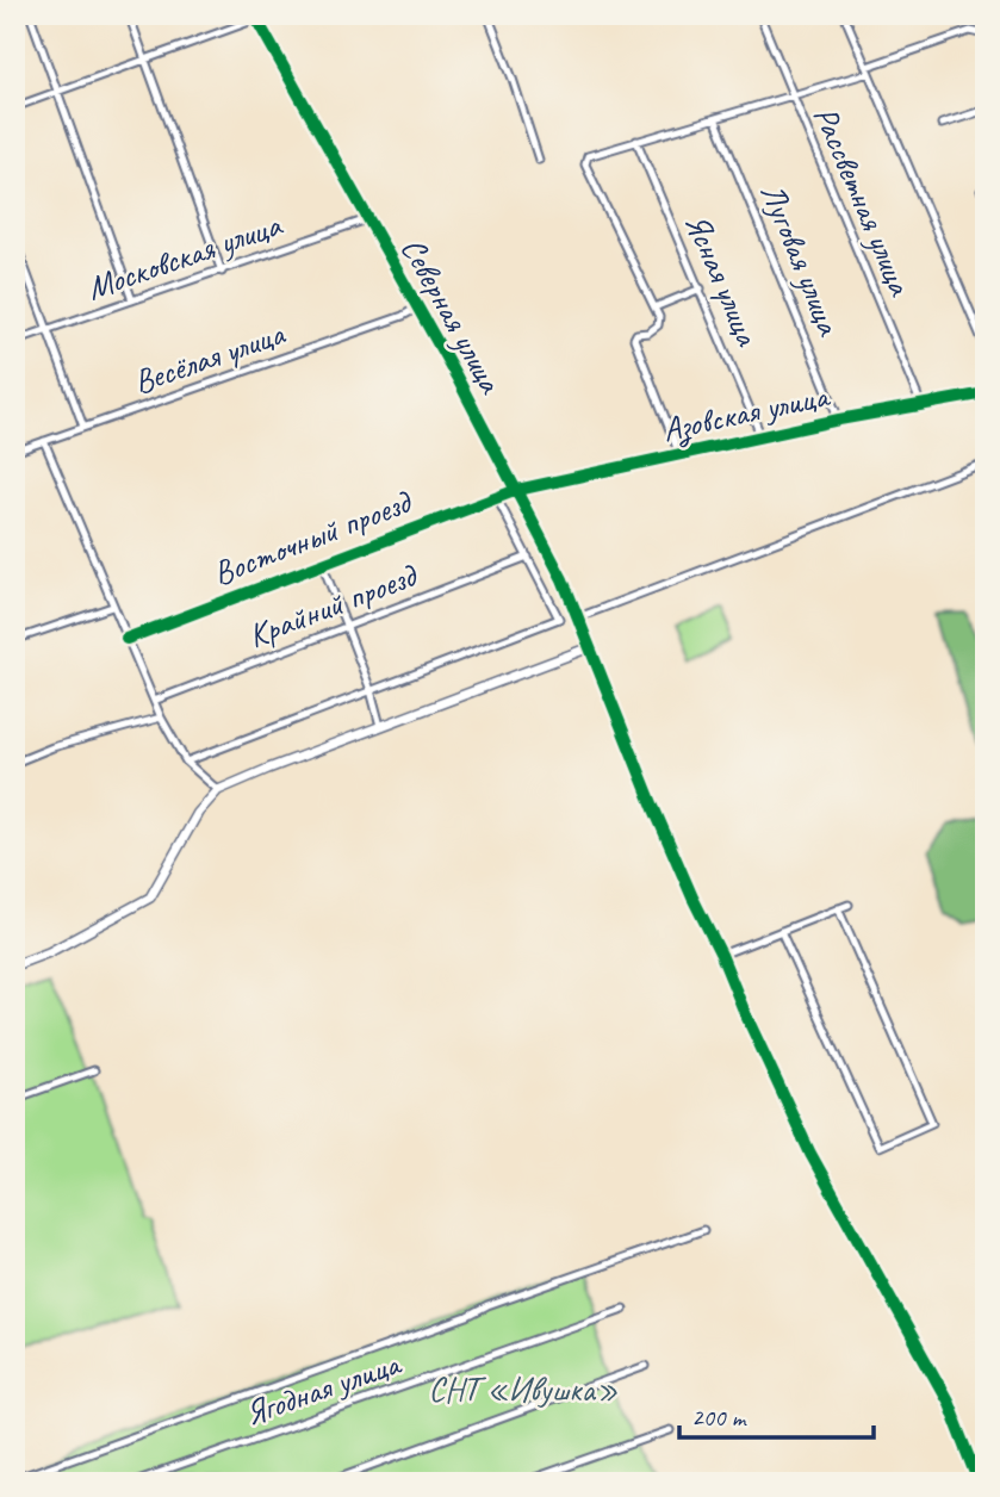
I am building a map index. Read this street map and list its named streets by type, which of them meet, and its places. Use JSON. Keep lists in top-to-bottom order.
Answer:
{
  "streets": {
    "street": [
      "Рассветная улица",
      "Московская улица",
      "Луговая улица",
      "Ясная улица",
      "Северная улица",
      "Весёлая улица",
      "Азовская улица",
      "Восточный проезд",
      "Крайний проезд",
      "Ягодная улица"
    ]
  },
  "crossings": [
    ["Рассветная улица", "Азовская улица"],
    ["Московская улица", "Северная улица"],
    ["Луговая улица", "Азовская улица"],
    ["Ясная улица", "Азовская улица"],
    ["Северная улица", "Весёлая улица"],
    ["Северная улица", "Азовская улица"],
    ["Северная улица", "Восточный проезд"],
    ["Азовская улица", "Восточный проезд"]
  ],
  "parks": ["СНТ «Ивушка»"],
  "scale_bar": "200 m"
}
